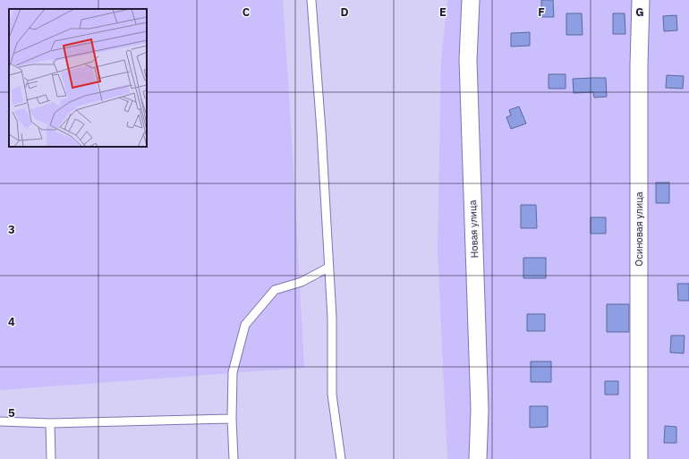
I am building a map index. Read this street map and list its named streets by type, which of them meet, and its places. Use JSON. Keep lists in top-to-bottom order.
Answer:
{
  "streets": {
    "street": ["Новая улица", "Осиновая улица"]
  },
  "grid": {
    "columns": [
      "C",
      "D",
      "E",
      "F",
      "G"
    ],
    "rows": ["3", "4", "5"]
  }
}
